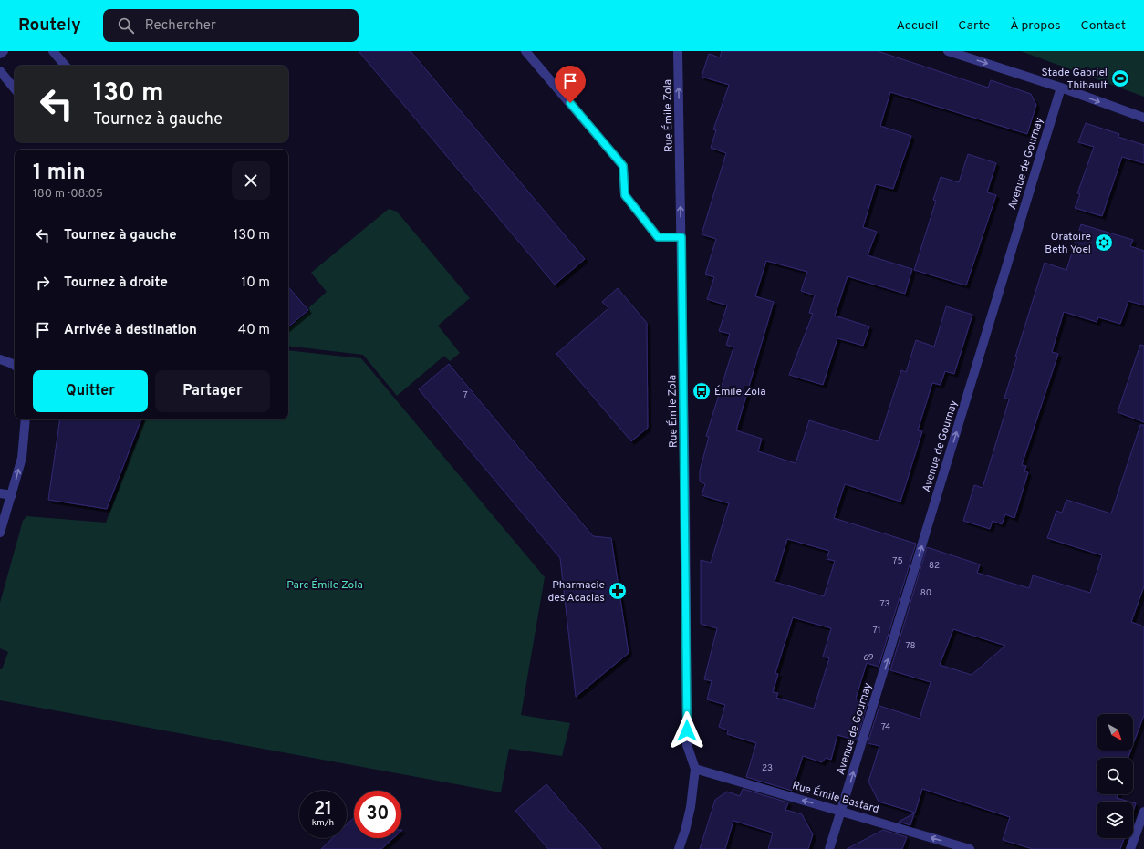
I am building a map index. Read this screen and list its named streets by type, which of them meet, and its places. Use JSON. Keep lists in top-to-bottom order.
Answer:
{
  "streets": {
    "street": ["Rue Émile Zola", "Avenue de Gournay", "Rue Émile Bastard"]
  },
  "crossings": [
    ["Rue Émile Zola", "Rue Émile Bastard"],
    ["Avenue de Gournay", "Rue Émile Bastard"]
  ],
  "one_way": ["Avenue de Gournay", "Rue Émile Bastard"],
  "parks": ["Parc Émile Zola"],
  "places": {
    "sports": ["Stade Gabriel Thibault"],
    "synagogue": ["Oratoire Beth Yoel"],
    "bus stop": ["Émile Zola"],
    "pharmacy": ["Pharmacie des Acacias"]
  },
  "house_numbers": [
    "7",
    "75",
    "82",
    "80",
    "73",
    "71",
    "78",
    "69",
    "74",
    "23"
  ],
  "north": "bottom right",
  "page": {
    "header": "Routely",
    "search": "Rechercher",
    "nav": [
      "Accueil",
      "Carte",
      "À propos",
      "Contact"
    ],
    "turn": ["130 m", "Tournez à gauche"],
    "heading": ["1 min", "180 m · 08:05"],
    "list": [
      {
        "name": "Tournez à gauche",
        "value": "130 m"
      },
      {
        "name": "Tournez à droite",
        "value": "10 m"
      },
      {
        "name": "Arrivée à destination",
        "value": "40 m"
      }
    ],
    "buttons": ["Quitter", "Partager"],
    "speed": "21 km/h",
    "limit": "30"
  }
}
